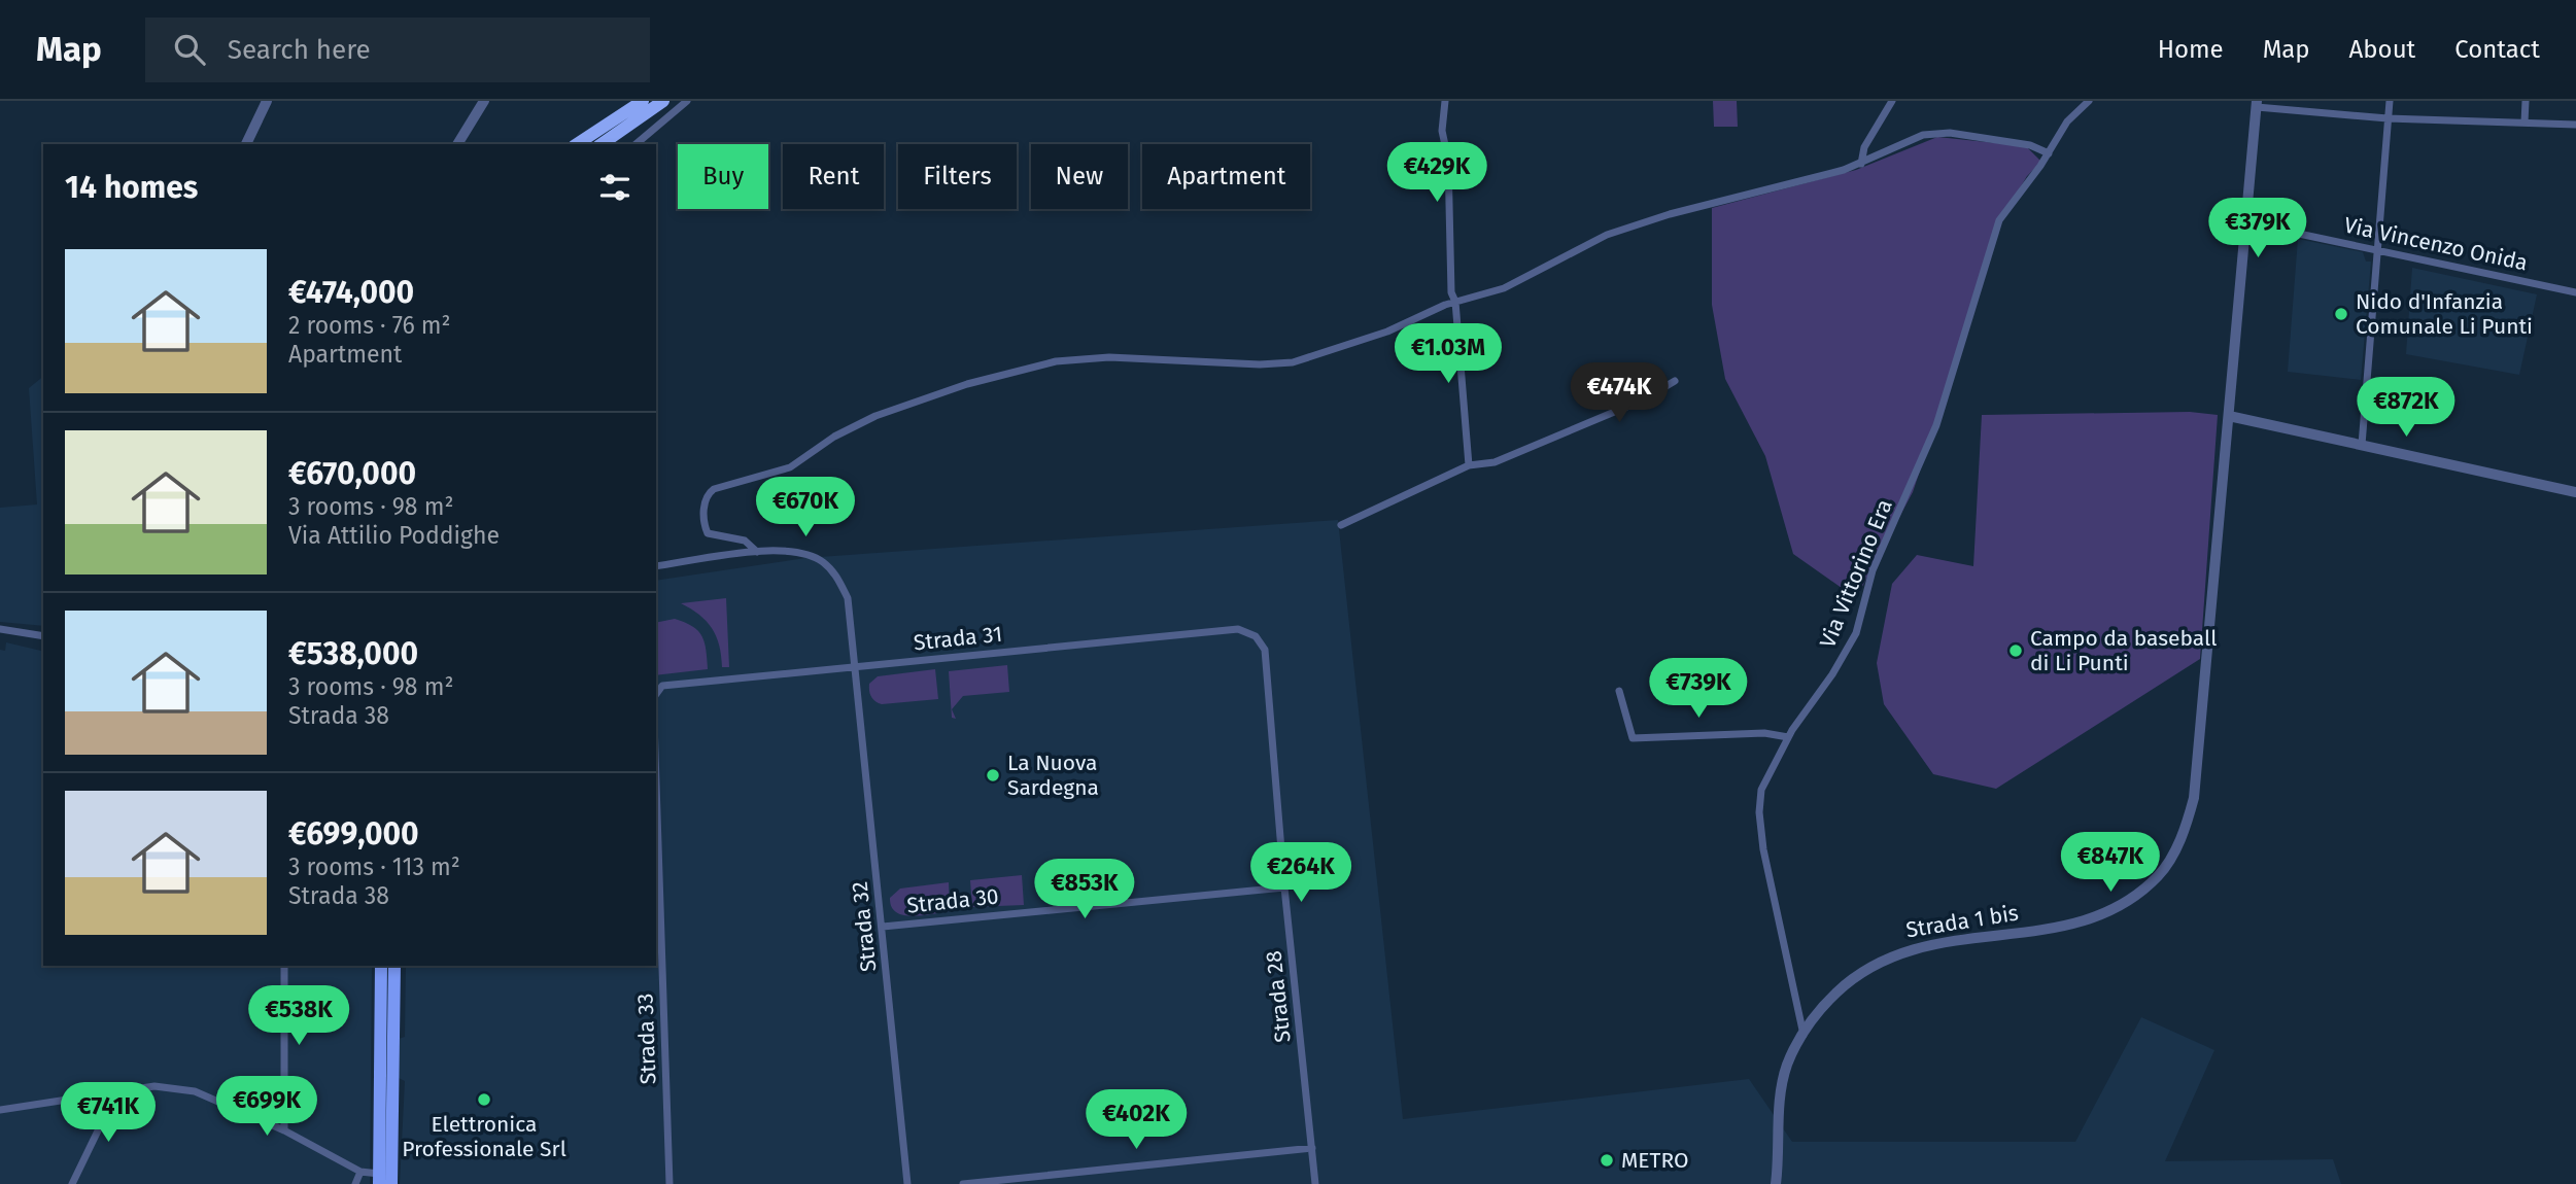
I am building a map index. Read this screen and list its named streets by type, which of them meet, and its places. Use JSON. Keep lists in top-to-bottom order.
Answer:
{
  "streets": {
    "street": [
      "Via Vincenzo Onida",
      "Via Vittorino Era",
      "Strada 31",
      "Strada 30",
      "Strada 1 bis",
      "Strada 32",
      "Strada 28",
      "Strada 33"
    ]
  },
  "crossings": [
    ["Via Vincenzo Onida", "Strada 1 bis"],
    ["Via Vittorino Era", "Strada 1 bis"],
    ["Strada 31", "Strada 32"],
    ["Strada 31", "Strada 28"],
    ["Strada 30", "Strada 32"],
    ["Strada 30", "Strada 28"]
  ],
  "places": [
    "Nido d'Infanzia Comunale Li Punti",
    "Campo da baseball di Li Punti",
    "La Nuova Sardegna",
    "Elettronica Professionale Srl",
    "METRO"
  ],
  "page": {
    "header": "Map",
    "search": "Search here",
    "nav": [
      "Home",
      "Map",
      "About",
      "Contact"
    ],
    "price": [
      "€429K",
      "€379K",
      "€1.03M",
      "€474K",
      "€872K",
      "€670K",
      "€739K",
      "€847K",
      "€264K",
      "€853K",
      "€538K",
      "€699K",
      "€741K",
      "€402K"
    ],
    "chip": [
      "Buy",
      "Rent",
      "Filters",
      "New",
      "Apartment"
    ],
    "heading": "14 homes",
    "list": [
      {
        "name": "€474,000",
        "note": "2 rooms · 76 m² · Apartment"
      },
      {
        "name": "€670,000",
        "note": "3 rooms · 98 m² · Via Attilio Poddighe"
      },
      {
        "name": "€538,000",
        "note": "3 rooms · 98 m² · Strada 38"
      },
      {
        "name": "€699,000",
        "note": "3 rooms · 113 m² · Strada 38"
      }
    ]
  }
}
